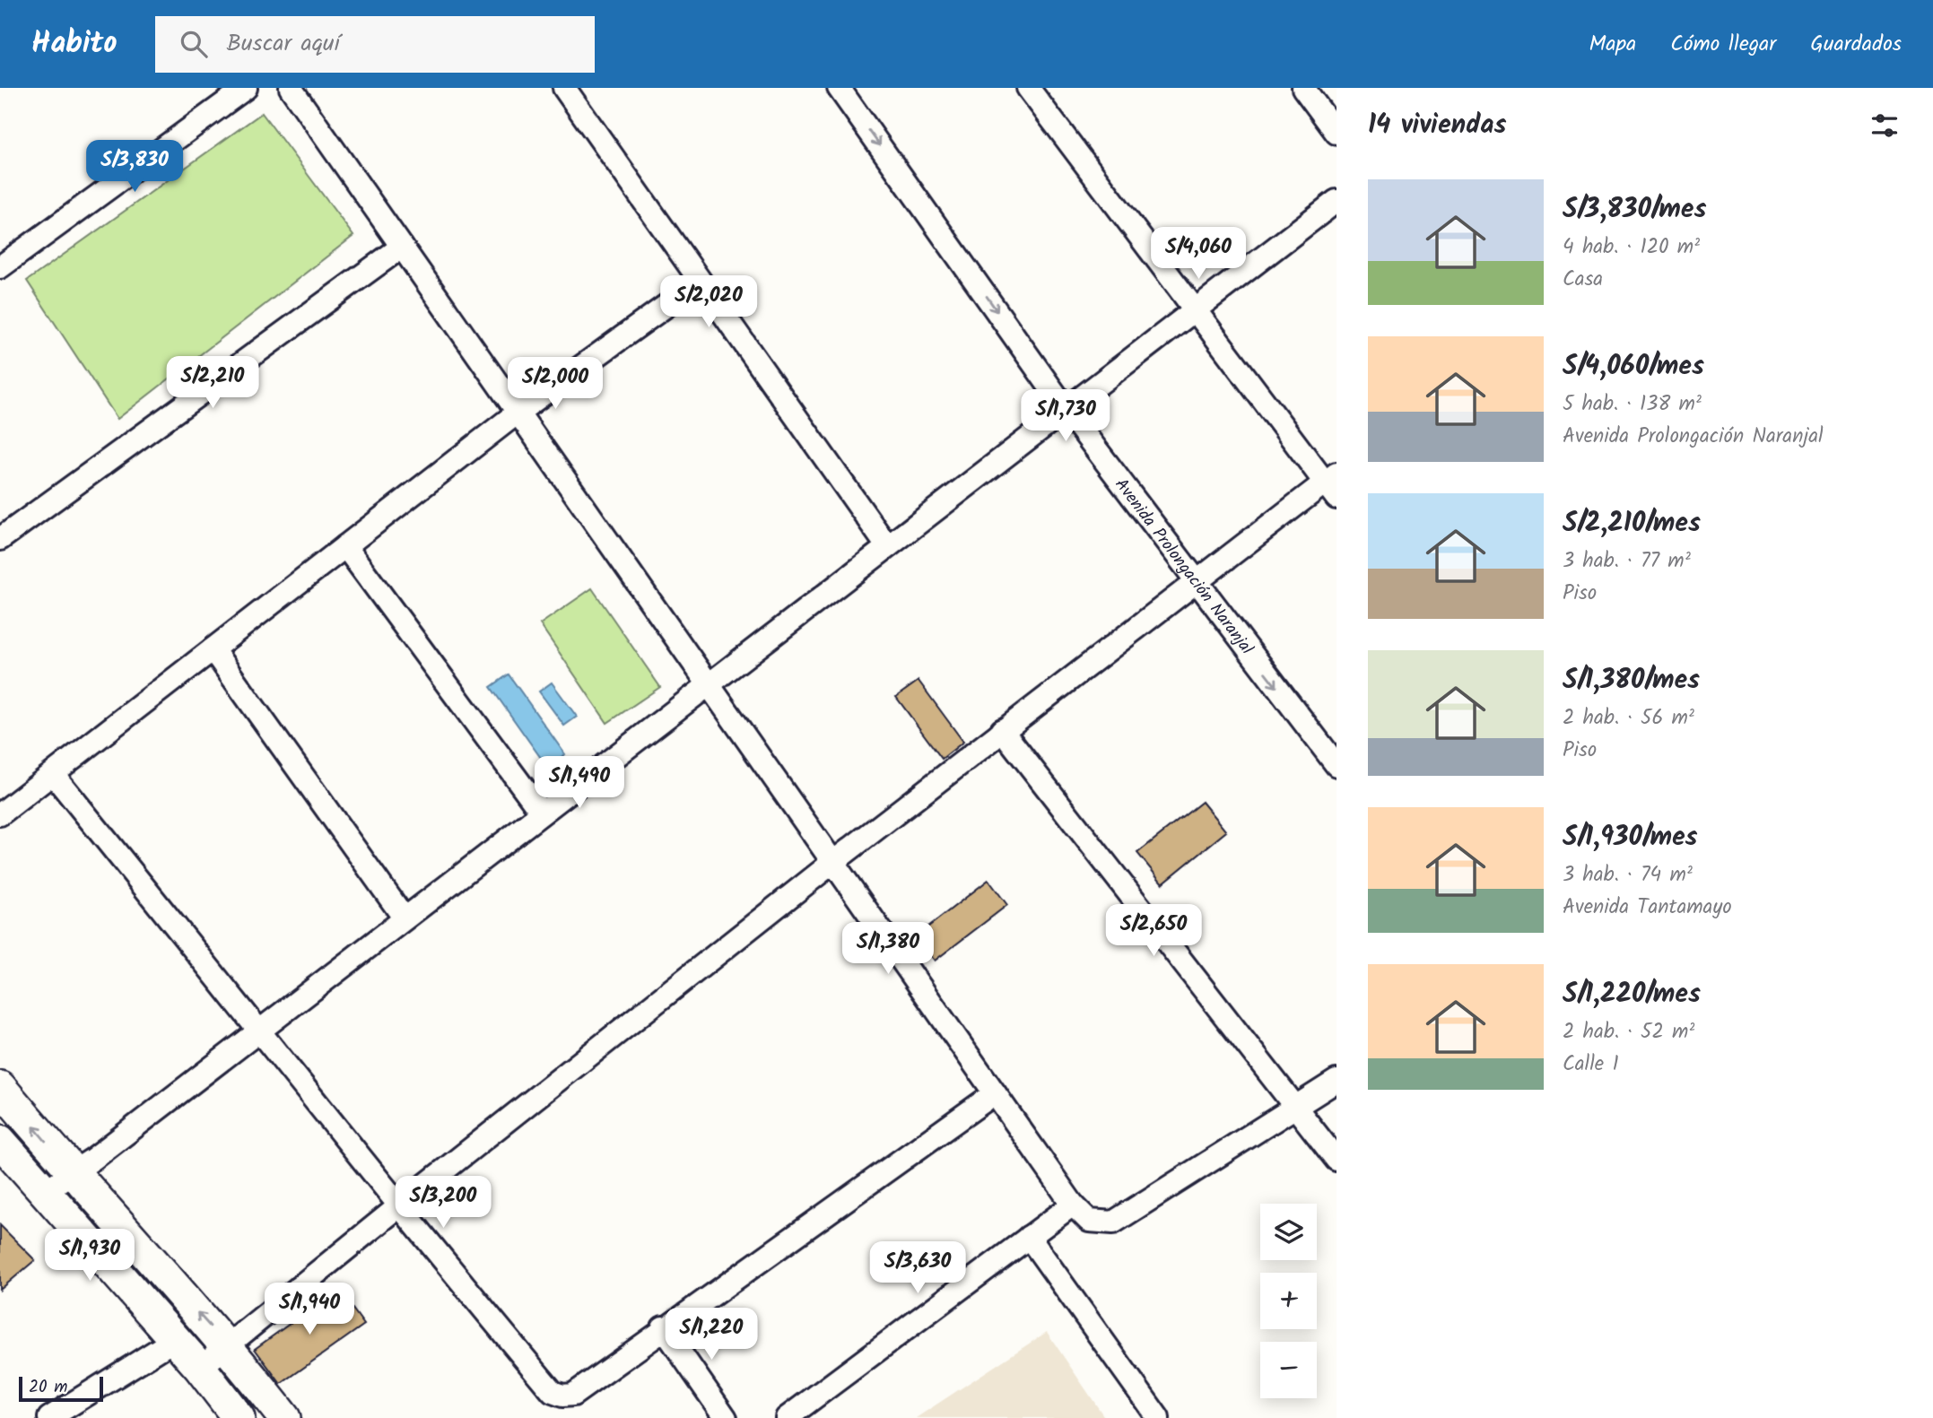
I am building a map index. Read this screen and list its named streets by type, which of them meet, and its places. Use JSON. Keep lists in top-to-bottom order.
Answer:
{
  "streets": {
    "street": ["Avenida Prolongación Naranjal"]
  },
  "scale_bar": "20 m",
  "page": {
    "header": "Habito",
    "search": "Buscar aquí",
    "nav": ["Mapa", "Cómo llegar", "Guardados"],
    "heading": "14 viviendas",
    "price": [
      "S/3,830",
      "S/4,060",
      "S/2,020",
      "S/2,210",
      "S/2,000",
      "S/1,730",
      "S/1,490",
      "S/2,650",
      "S/1,380",
      "S/3,200",
      "S/1,930",
      "S/3,630",
      "S/1,940",
      "S/1,220"
    ],
    "list": [
      {
        "name": "S/3,830/mes",
        "note": "4 hab. · 120 m² · Casa"
      },
      {
        "name": "S/4,060/mes",
        "note": "5 hab. · 138 m² · Avenida Prolongación Naranjal"
      },
      {
        "name": "S/2,210/mes",
        "note": "3 hab. · 77 m² · Piso"
      },
      {
        "name": "S/1,380/mes",
        "note": "2 hab. · 56 m² · Piso"
      },
      {
        "name": "S/1,930/mes",
        "note": "3 hab. · 74 m² · Avenida Tantamayo"
      },
      {
        "name": "S/1,220/mes",
        "note": "2 hab. · 52 m² · Calle 1"
      }
    ],
    "map_buttons": ["+", "−"],
    "scale": "20 m"
  }
}
